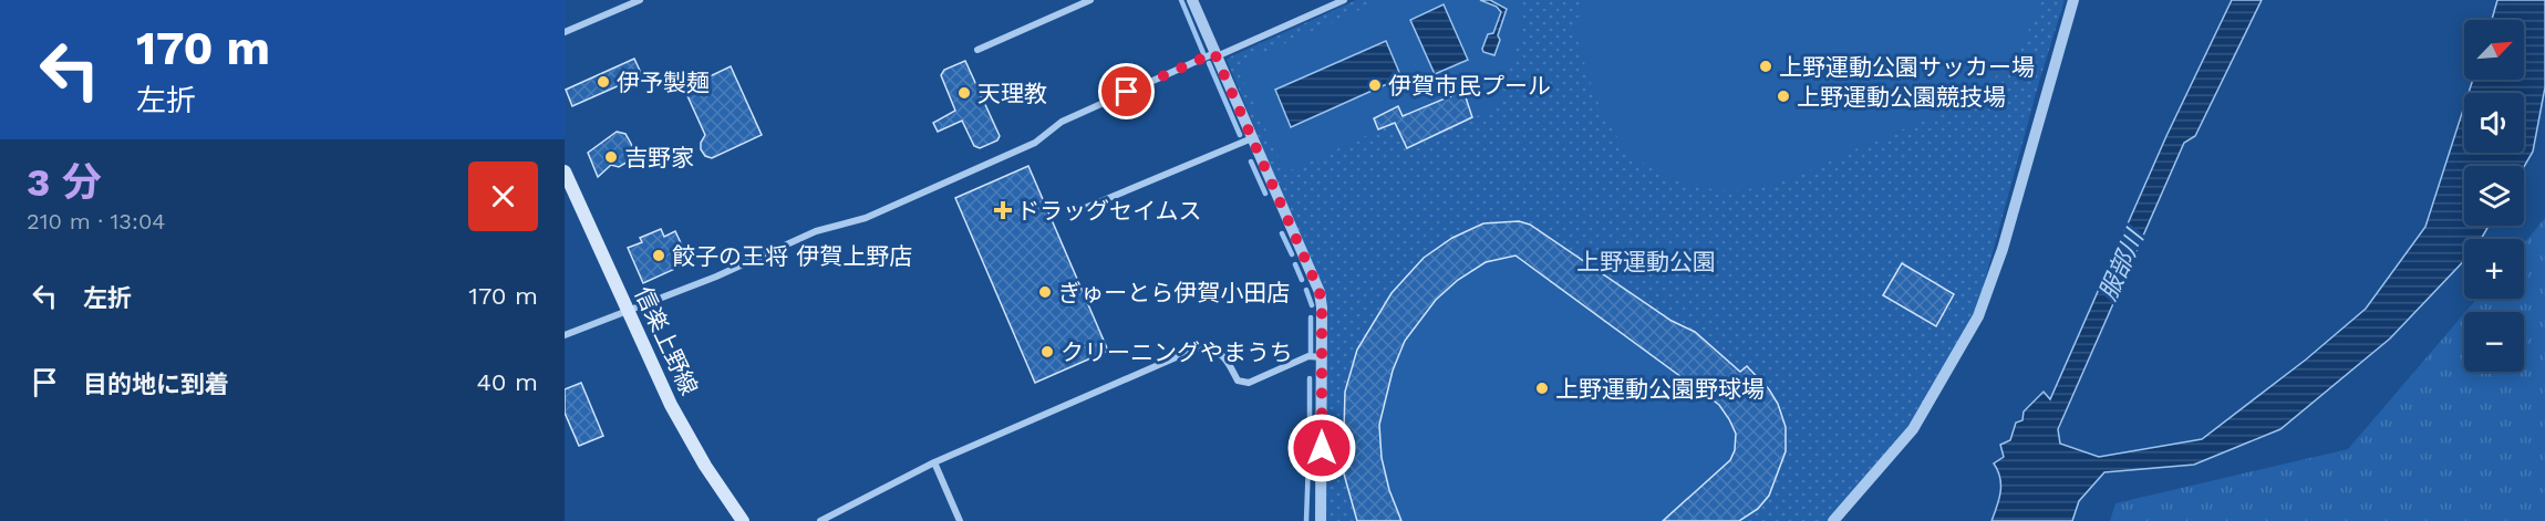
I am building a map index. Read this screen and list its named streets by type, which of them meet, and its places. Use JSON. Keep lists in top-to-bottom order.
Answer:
{
  "streets": {
    "main road": ["信楽上野線"]
  },
  "water": ["服部川"],
  "parks": ["上野運動公園"],
  "places": {
    "other": [
      "上野運動公園サッカー場",
      "伊予製麺",
      "伊賀市民プール",
      "天理教",
      "上野運動公園競技場",
      "吉野家",
      "餃子の王将 伊賀上野店",
      "ぎゅーとら伊賀小田店",
      "クリーニングやまうち",
      "上野運動公園野球場"
    ],
    "health": ["ドラッグセイムス"]
  },
  "north": "top right",
  "page": {
    "turn": ["170 m", "左折"],
    "map_buttons": ["+", "−"],
    "heading": ["3 分", "210 m · 13:04"],
    "list": [
      {
        "name": "左折",
        "value": "170 m"
      },
      {
        "name": "目的地に到着",
        "value": "40 m"
      }
    ]
  }
}
